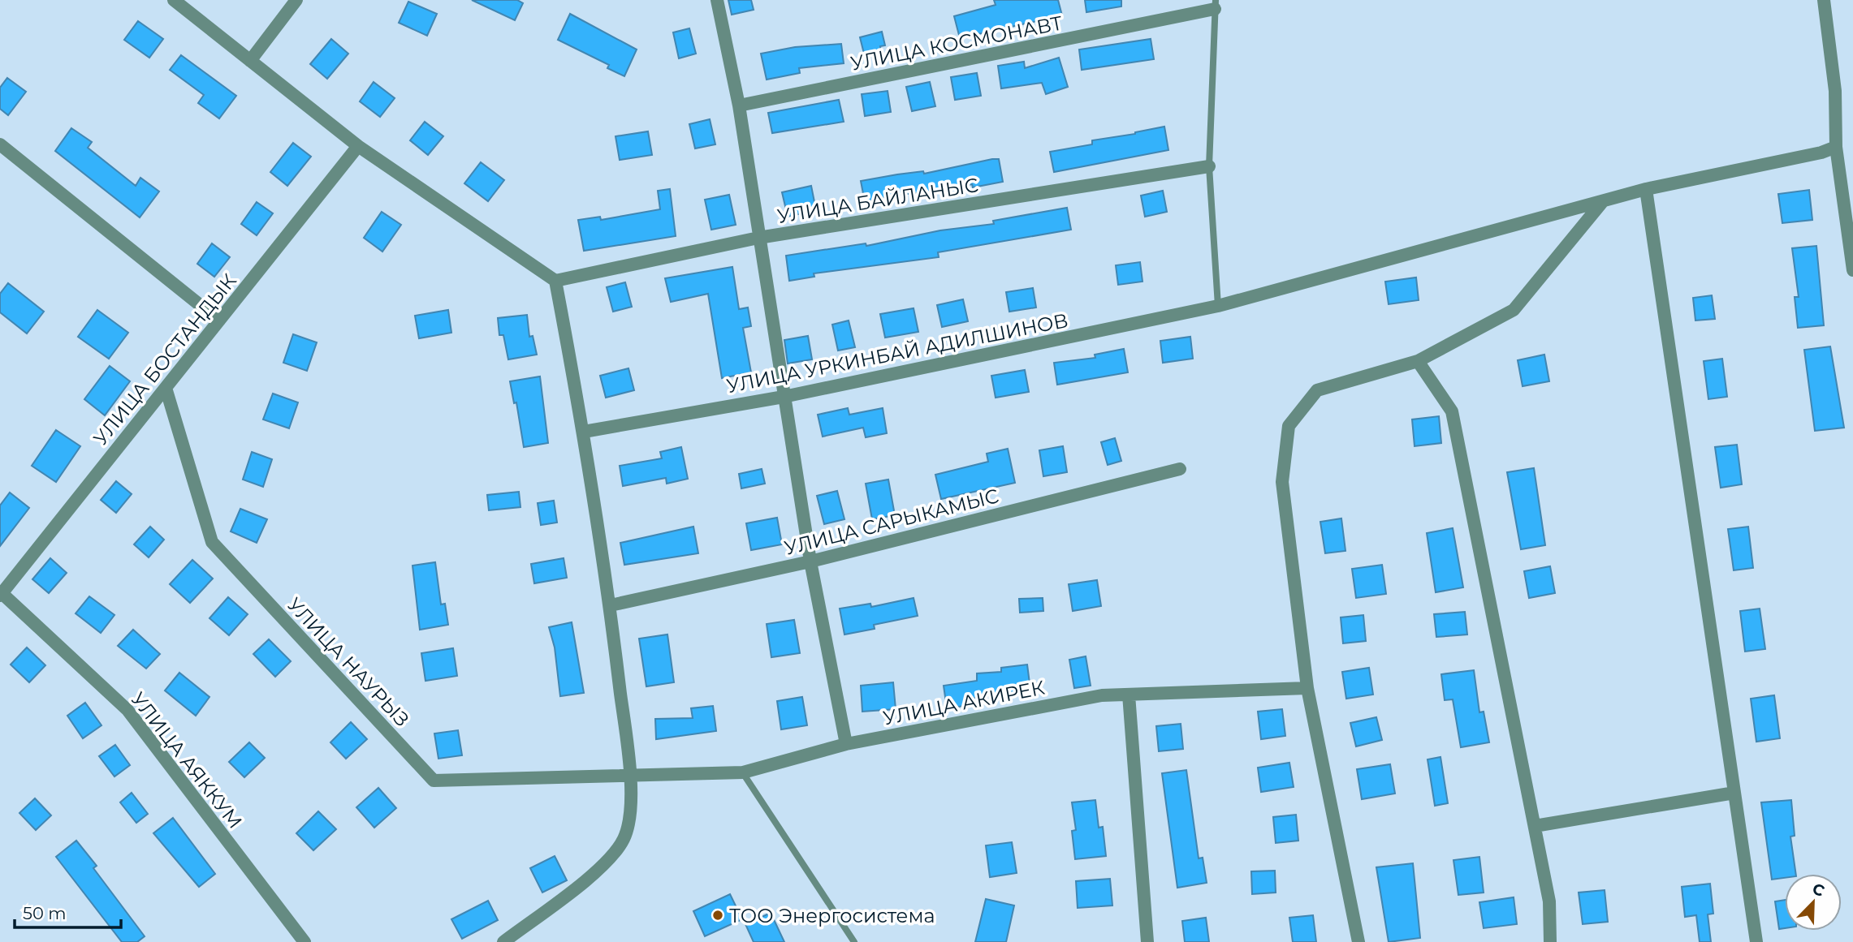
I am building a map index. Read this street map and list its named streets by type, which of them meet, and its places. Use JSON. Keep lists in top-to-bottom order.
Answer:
{
  "streets": {
    "street": [
      "УЛИЦА КОСМОНАВТ",
      "УЛИЦА БАЙЛАНЫС",
      "УЛИЦА УРКИНБАЙ АДИЛШИНОВ",
      "УЛИЦА БОСТАНДЫК",
      "УЛИЦА САРЫКАМЫС",
      "УЛИЦА НАУРЫЗ",
      "УЛИЦА АКИРЕК",
      "УЛИЦА АЯККУМ"
    ]
  },
  "crossings": [
    ["УЛИЦА БОСТАНДЫК", "УЛИЦА НАУРЫЗ"],
    ["УЛИЦА БОСТАНДЫК", "УЛИЦА АЯККУМ"],
    ["УЛИЦА НАУРЫЗ", "УЛИЦА АКИРЕК"]
  ],
  "places": ["ТОО Энергосистема"],
  "scale_bar": "50 m",
  "north": "top right"
}
